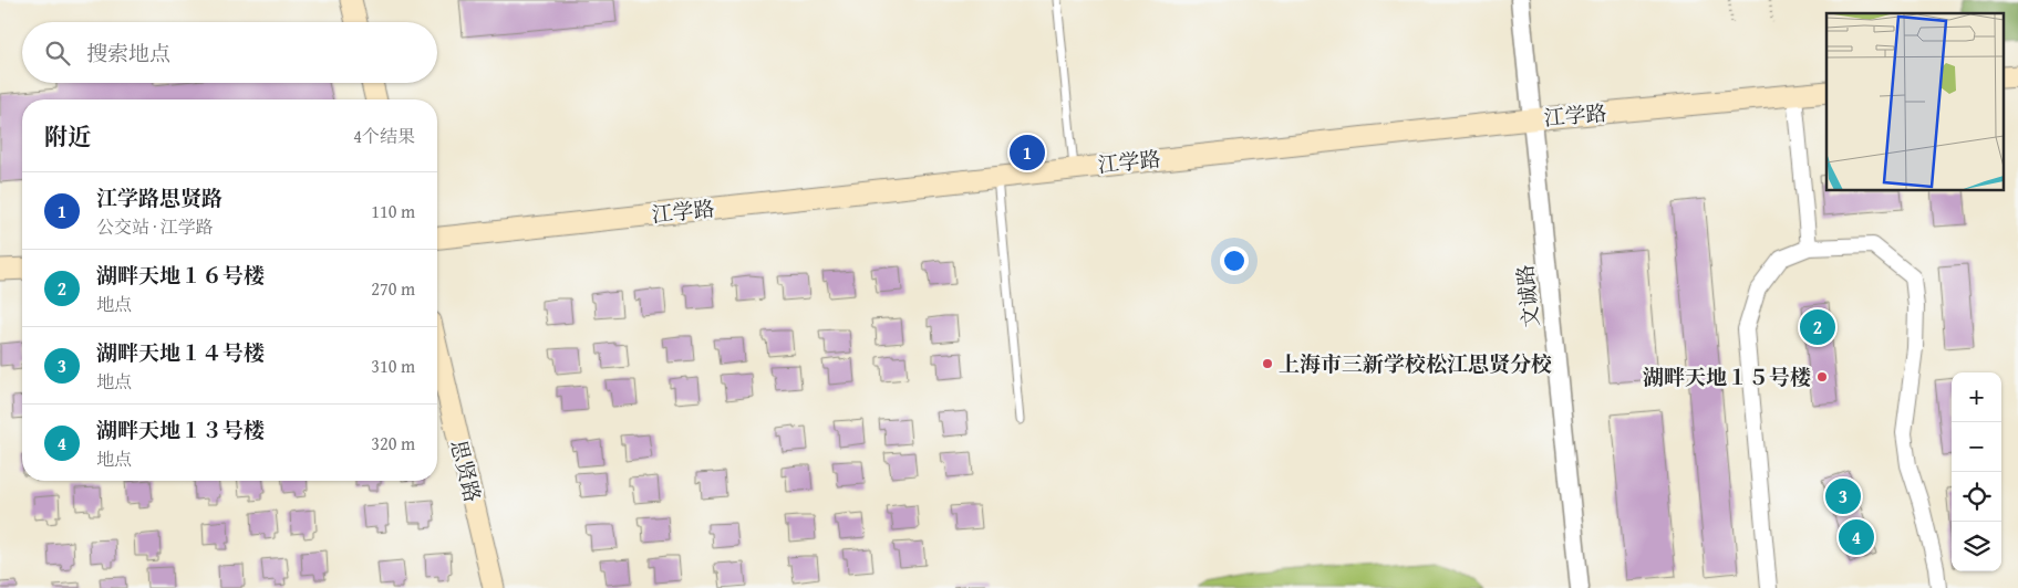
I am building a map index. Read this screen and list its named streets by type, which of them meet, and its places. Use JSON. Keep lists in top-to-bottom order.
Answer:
{
  "streets": {
    "main road": ["江学路", "思贤路"],
    "street": ["文诚路"]
  },
  "crossings": [
    ["江学路", "文诚路"]
  ],
  "places": ["上海市三新学校松江思贤分校", "湖畔天地１５号楼"],
  "page": {
    "search": "搜索地点",
    "heading": ["附近", "4个结果"],
    "pins": [
      "1",
      "2",
      "3",
      "4"
    ],
    "list": [
      {
        "mark": "1",
        "name": "江学路思贤路",
        "note": "公交站 · 江学路",
        "value": "110 m"
      },
      {
        "mark": "2",
        "name": "湖畔天地１６号楼",
        "note": "地点",
        "value": "270 m"
      },
      {
        "mark": "3",
        "name": "湖畔天地１４号楼",
        "note": "地点",
        "value": "310 m"
      },
      {
        "mark": "4",
        "name": "湖畔天地１３号楼",
        "note": "地点",
        "value": "320 m"
      }
    ],
    "map_buttons": ["+", "−"]
  }
}
